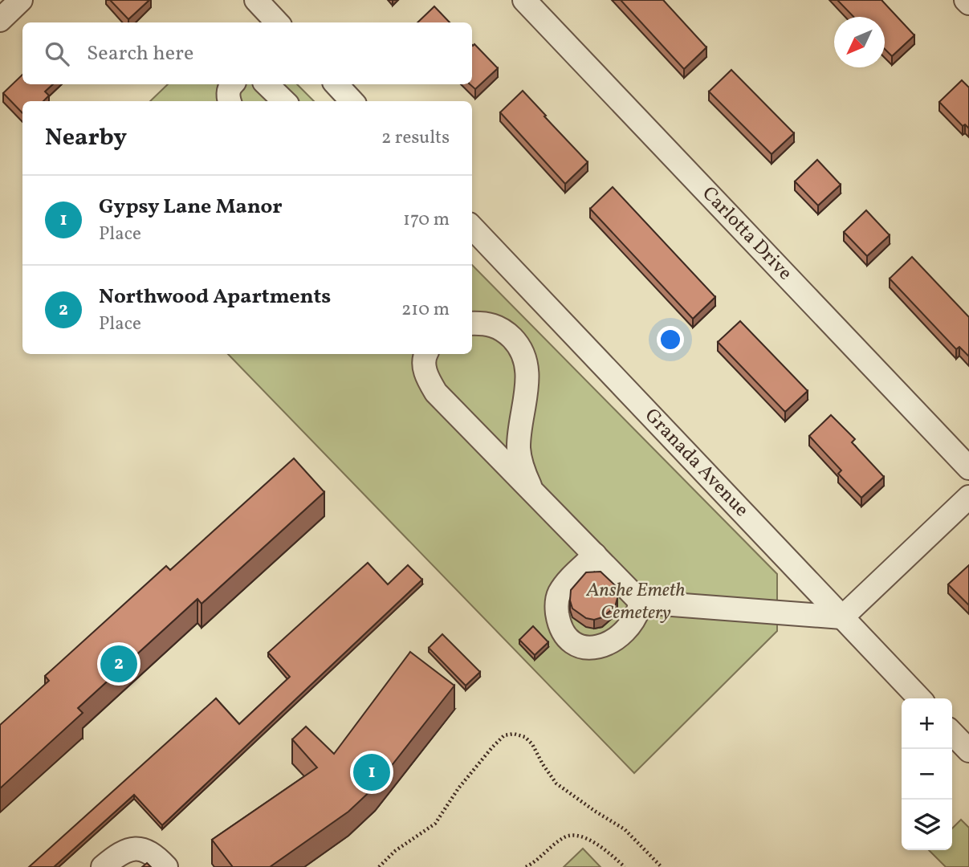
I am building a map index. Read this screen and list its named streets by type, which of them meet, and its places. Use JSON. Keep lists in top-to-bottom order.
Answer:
{
  "streets": {
    "street": ["Carlotta Drive", "Granada Avenue"]
  },
  "parks": ["Anshe Emeth Cemetery"],
  "north": "bottom left",
  "page": {
    "search": "Search here",
    "heading": ["Nearby", "2 results"],
    "list": [
      {
        "mark": "1",
        "name": "Gypsy Lane Manor",
        "note": "Place",
        "value": "170 m"
      },
      {
        "mark": "2",
        "name": "Northwood Apartments",
        "note": "Place",
        "value": "210 m"
      }
    ],
    "pins": ["2", "1"],
    "map_buttons": ["+", "−"]
  }
}
